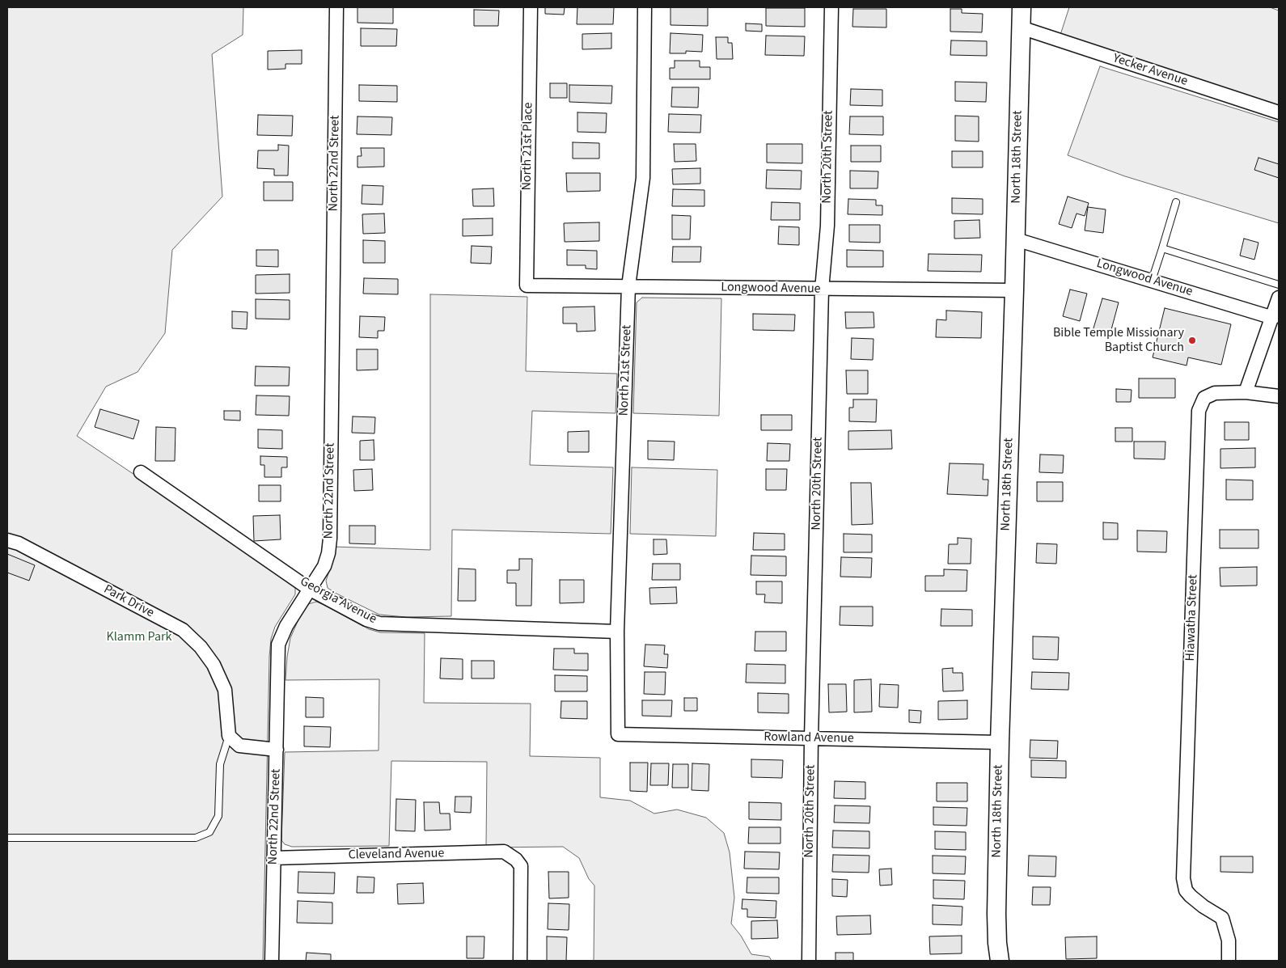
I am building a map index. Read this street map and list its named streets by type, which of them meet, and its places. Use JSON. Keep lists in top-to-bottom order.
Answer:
{
  "streets": {
    "main road": ["North 18th Street"],
    "street": [
      "Yecker Avenue",
      "North 21st Place",
      "North 20th Street",
      "North 22nd Street",
      "Longwood Avenue",
      "North 21st Street",
      "Georgia Avenue",
      "Park Drive",
      "Hiawatha Street",
      "Rowland Avenue",
      "Cleveland Avenue"
    ]
  },
  "crossings": [
    ["Yecker Avenue", "North 18th Street"],
    ["North 21st Place", "Longwood Avenue"],
    ["North 20th Street", "Longwood Avenue"],
    ["North 20th Street", "Rowland Avenue"],
    ["North 18th Street", "Longwood Avenue"],
    ["North 18th Street", "Rowland Avenue"],
    ["North 22nd Street", "Georgia Avenue"],
    ["North 22nd Street", "Cleveland Avenue"],
    ["Longwood Avenue", "North 21st Street"],
    ["North 21st Street", "Georgia Avenue"],
    ["North 21st Street", "Rowland Avenue"]
  ],
  "parks": ["Klamm Park"],
  "places": ["Bible Temple Missionary Baptist Church"]
}
